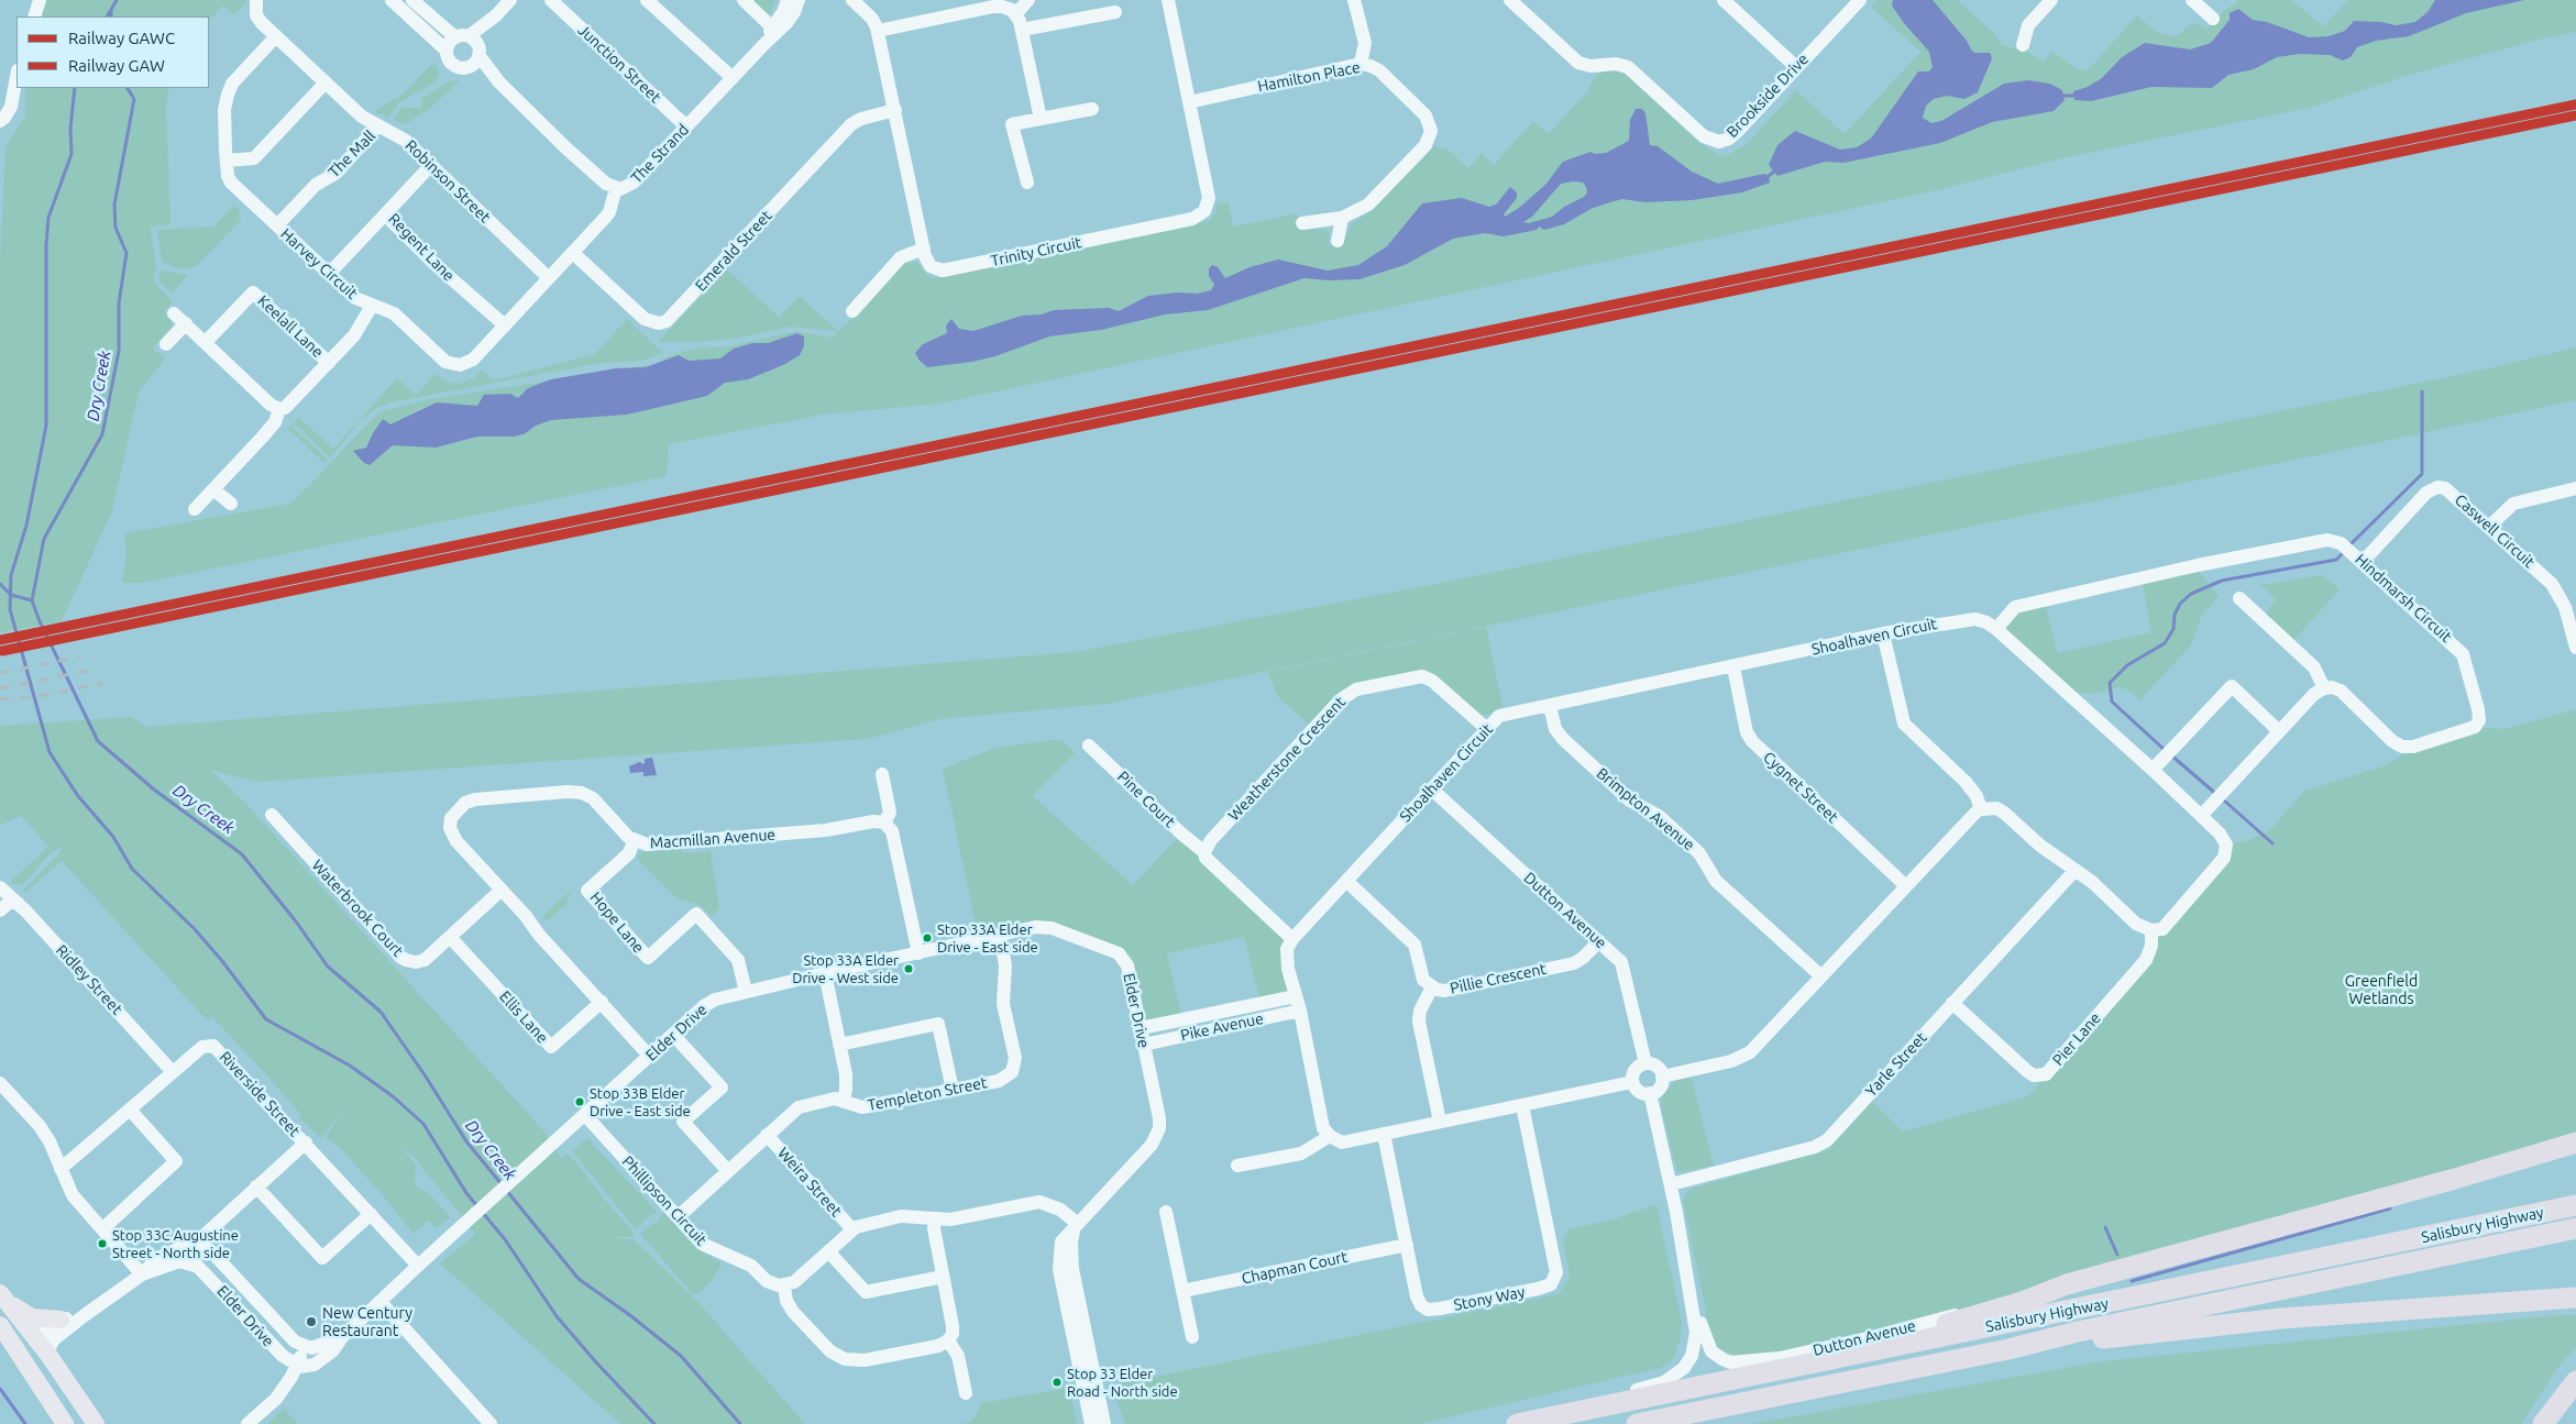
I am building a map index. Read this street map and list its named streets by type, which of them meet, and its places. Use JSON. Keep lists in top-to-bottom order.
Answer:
{
  "streets": {
    "highway": ["Salisbury Highway"],
    "street": [
      "Junction Street",
      "Hamilton Place",
      "Brookside Drive",
      "The Mall",
      "The Strand",
      "Robinson Street",
      "Regent Lane",
      "Emerald Street",
      "Trinity Circuit",
      "Harvey Circuit",
      "Keelall Lane",
      "Caswell Circuit",
      "Hindmarsh Circuit",
      "Shoalhaven Circuit",
      "Weatherstone Crescent",
      "Cygnet Street",
      "Pine Court",
      "Brimpton Avenue",
      "Macmillan Avenue",
      "Waterbrook Court",
      "Dutton Avenue",
      "Hope Lane",
      "Pillie Crescent",
      "Ridley Street",
      "Elder Drive",
      "Ellis Lane",
      "Pike Avenue",
      "Pier Lane",
      "Yarle Street",
      "Riverside Street",
      "Templeton Street",
      "Weira Street",
      "Phillipson Circuit",
      "Chapman Court",
      "Stony Way"
    ]
  },
  "crossings": [
    ["Junction Street", "The Strand"],
    ["Hamilton Place", "Trinity Circuit"],
    ["The Mall", "Robinson Street"],
    ["The Mall", "Harvey Circuit"],
    ["The Strand", "Harvey Circuit"],
    ["Robinson Street", "Regent Lane"],
    ["Robinson Street", "Harvey Circuit"],
    ["Regent Lane", "Harvey Circuit"],
    ["Emerald Street", "Trinity Circuit"],
    ["Emerald Street", "Harvey Circuit"],
    ["Caswell Circuit", "Hindmarsh Circuit"],
    ["Hindmarsh Circuit", "Shoalhaven Circuit"],
    ["Shoalhaven Circuit", "Weatherstone Crescent"],
    ["Shoalhaven Circuit", "Cygnet Street"],
    ["Shoalhaven Circuit", "Brimpton Avenue"],
    ["Shoalhaven Circuit", "Dutton Avenue"],
    ["Shoalhaven Circuit", "Pillie Crescent"],
    ["Shoalhaven Circuit", "Pier Lane"],
    ["Weatherstone Crescent", "Pine Court"],
    ["Macmillan Avenue", "Waterbrook Court"],
    ["Macmillan Avenue", "Hope Lane"],
    ["Macmillan Avenue", "Elder Drive"],
    ["Macmillan Avenue", "Ellis Lane"],
    ["Waterbrook Court", "Ellis Lane"],
    ["Dutton Avenue", "Pillie Crescent"],
    ["Dutton Avenue", "Yarle Street"],
    ["Dutton Avenue", "Salisbury Highway"],
    ["Hope Lane", "Elder Drive"],
    ["Ridley Street", "Riverside Street"],
    ["Elder Drive", "Pike Avenue"],
    ["Elder Drive", "Riverside Street"],
    ["Elder Drive", "Templeton Street"],
    ["Elder Drive", "Phillipson Circuit"],
    ["Pier Lane", "Yarle Street"],
    ["Templeton Street", "Weira Street"],
    ["Templeton Street", "Phillipson Circuit"],
    ["Chapman Court", "Stony Way"]
  ],
  "water": ["Dry Creek"],
  "parks": ["Greenfield Wetlands"],
  "places": [
    "Stop 33A Elder Drive - East side",
    "Stop 33A Elder Drive - West side",
    "Stop 33B Elder Drive - East side",
    "Stop 33C Augustine Street - North side",
    "New Century Restaurant",
    "Stop 33 Elder Road - North side"
  ],
  "lines": ["rail line GAWC", "rail line GAW"],
  "legend": ["Railway GAWC", "Railway GAW"]
}
